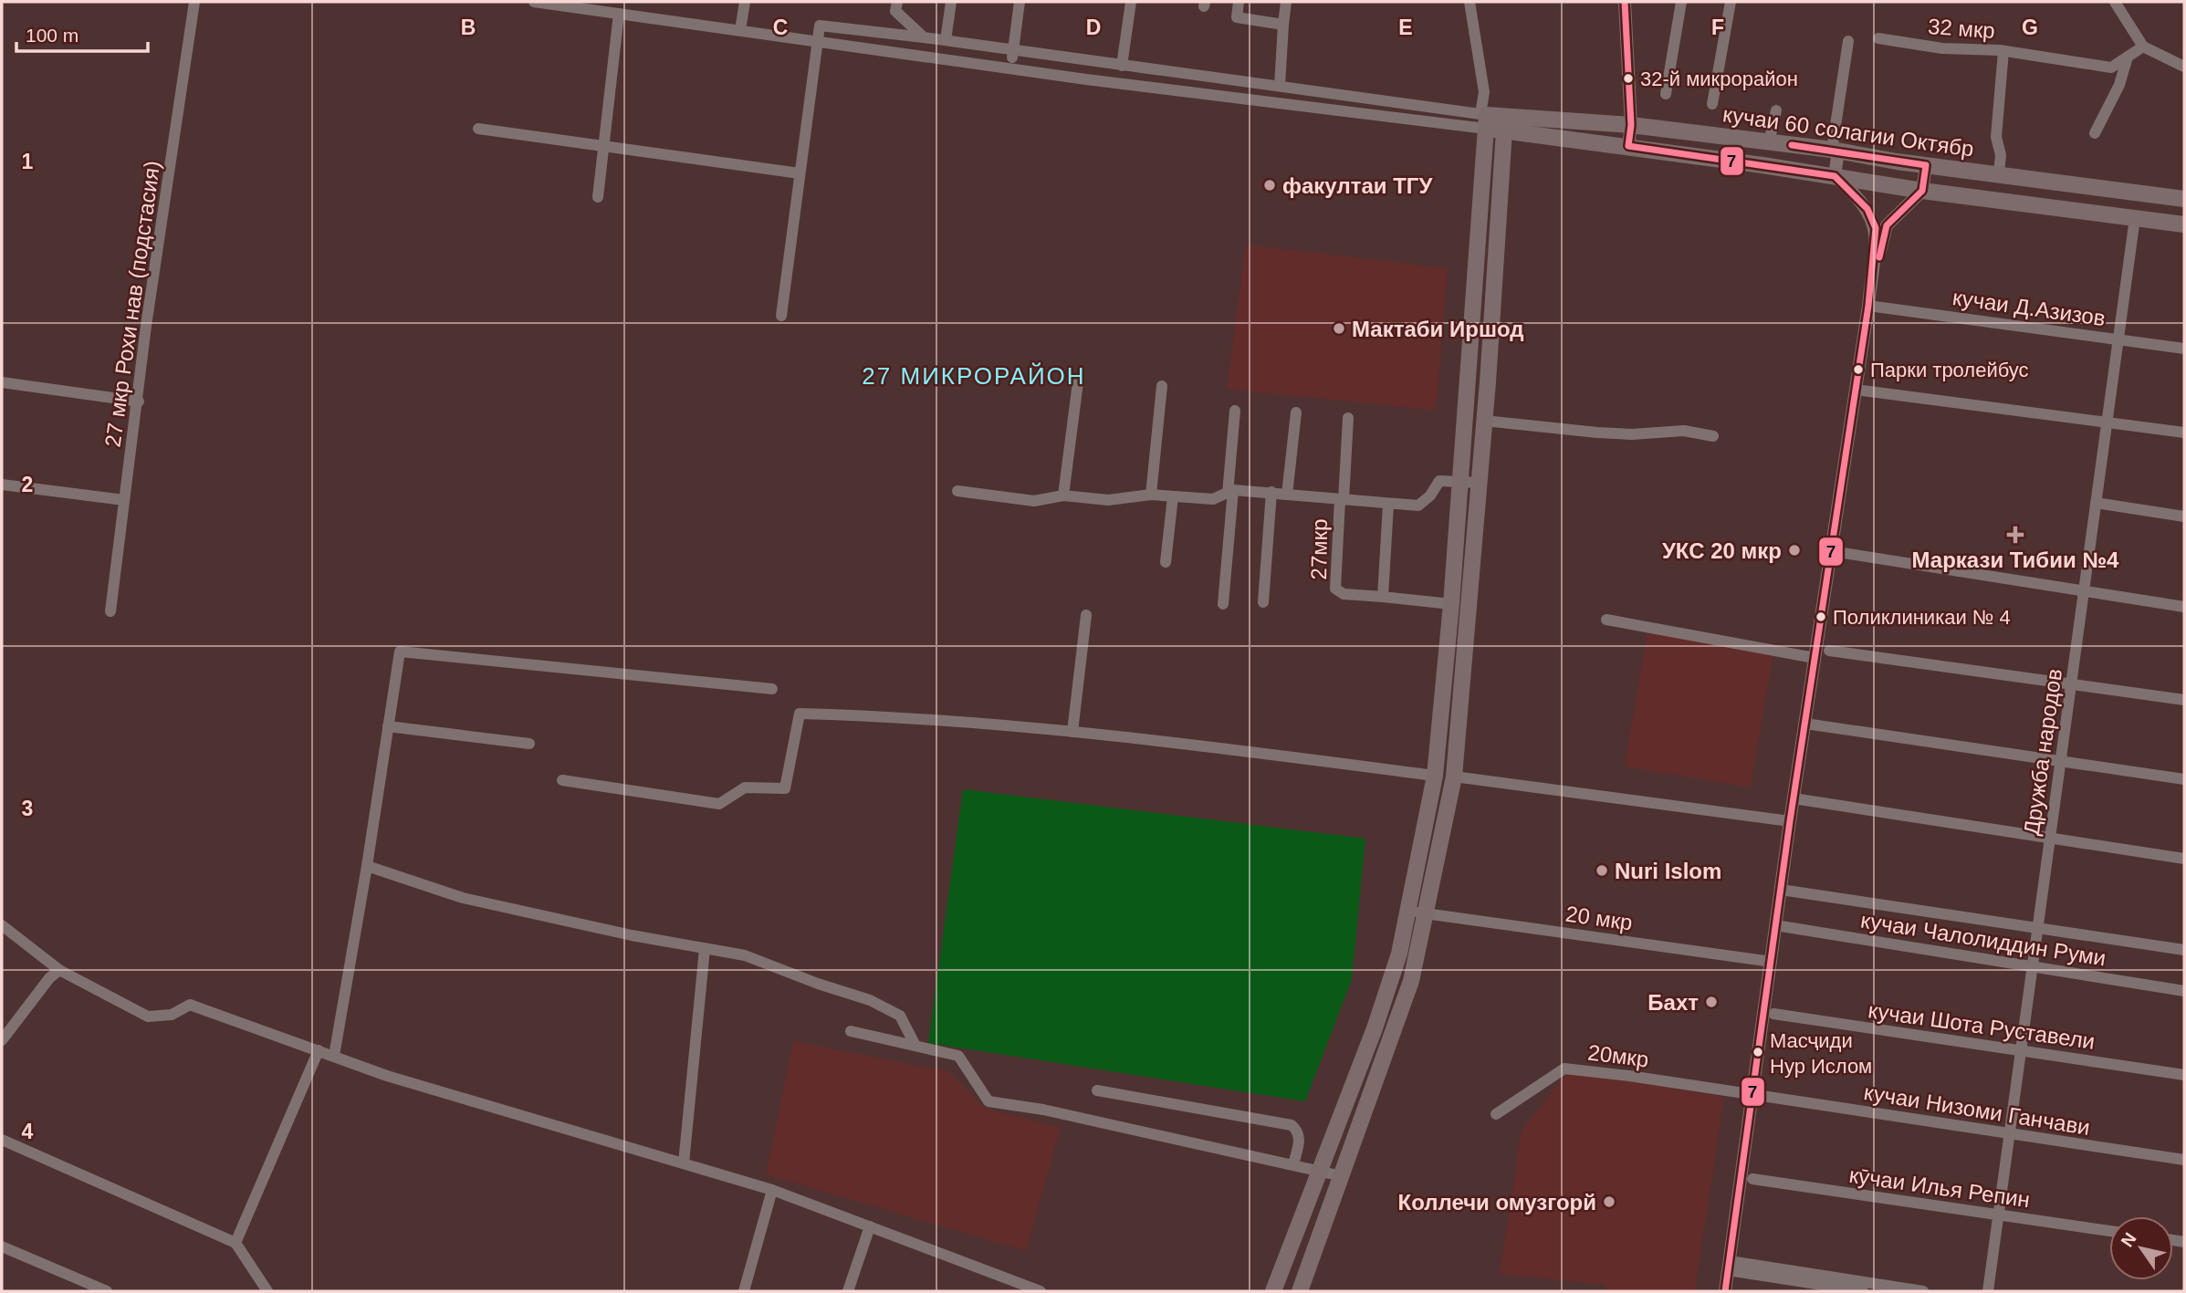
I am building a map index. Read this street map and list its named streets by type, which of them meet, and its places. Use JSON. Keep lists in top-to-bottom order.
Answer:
{
  "streets": {
    "highway": ["кучаи 60 солагии Октябр"],
    "street": [
      "32 мкр",
      "27 мкр Рохи нав (подстасия)",
      "кучаи Д.Азизов",
      "27мкр",
      "Дружба народов",
      "20 мкр",
      "кучаи Чалолиддин Руми",
      "кучаи Шота Руставели",
      "20мкр",
      "кучаи Низоми Ганчави",
      "кӯчаи Илья Репин"
    ]
  },
  "crossings": [
    ["кучаи Д.Азизов", "Дружба народов"],
    ["Дружба народов", "кучаи Чалолиддин Руми"],
    ["Дружба народов", "кучаи Шота Руставели"],
    ["Дружба народов", "кучаи Низоми Ганчави"],
    ["Дружба народов", "кӯчаи Илья Репин"],
    ["20мкр", "кучаи Низоми Ганчави"]
  ],
  "districts": ["27 МИКРОРАЙОН"],
  "places": {
    "other": [
      "32-й микрорайон",
      "факултаи ТГУ",
      "Мактаби Иршод",
      "Парки тролейбус",
      "УКС 20 мкр",
      "Поликлиникаи № 4",
      "Nuri Islom",
      "Бахт",
      "Масҷиди Нур Ислом",
      "Коллечи омузгорй"
    ],
    "health": ["Маркази Тибии №4"]
  },
  "lines": ["transit line 7"],
  "scale_bar": "100 m",
  "north": "top left",
  "grid": {
    "columns": [
      "B",
      "C",
      "D",
      "E",
      "F",
      "G"
    ],
    "rows": [
      "1",
      "2",
      "3",
      "4"
    ]
  }
}
